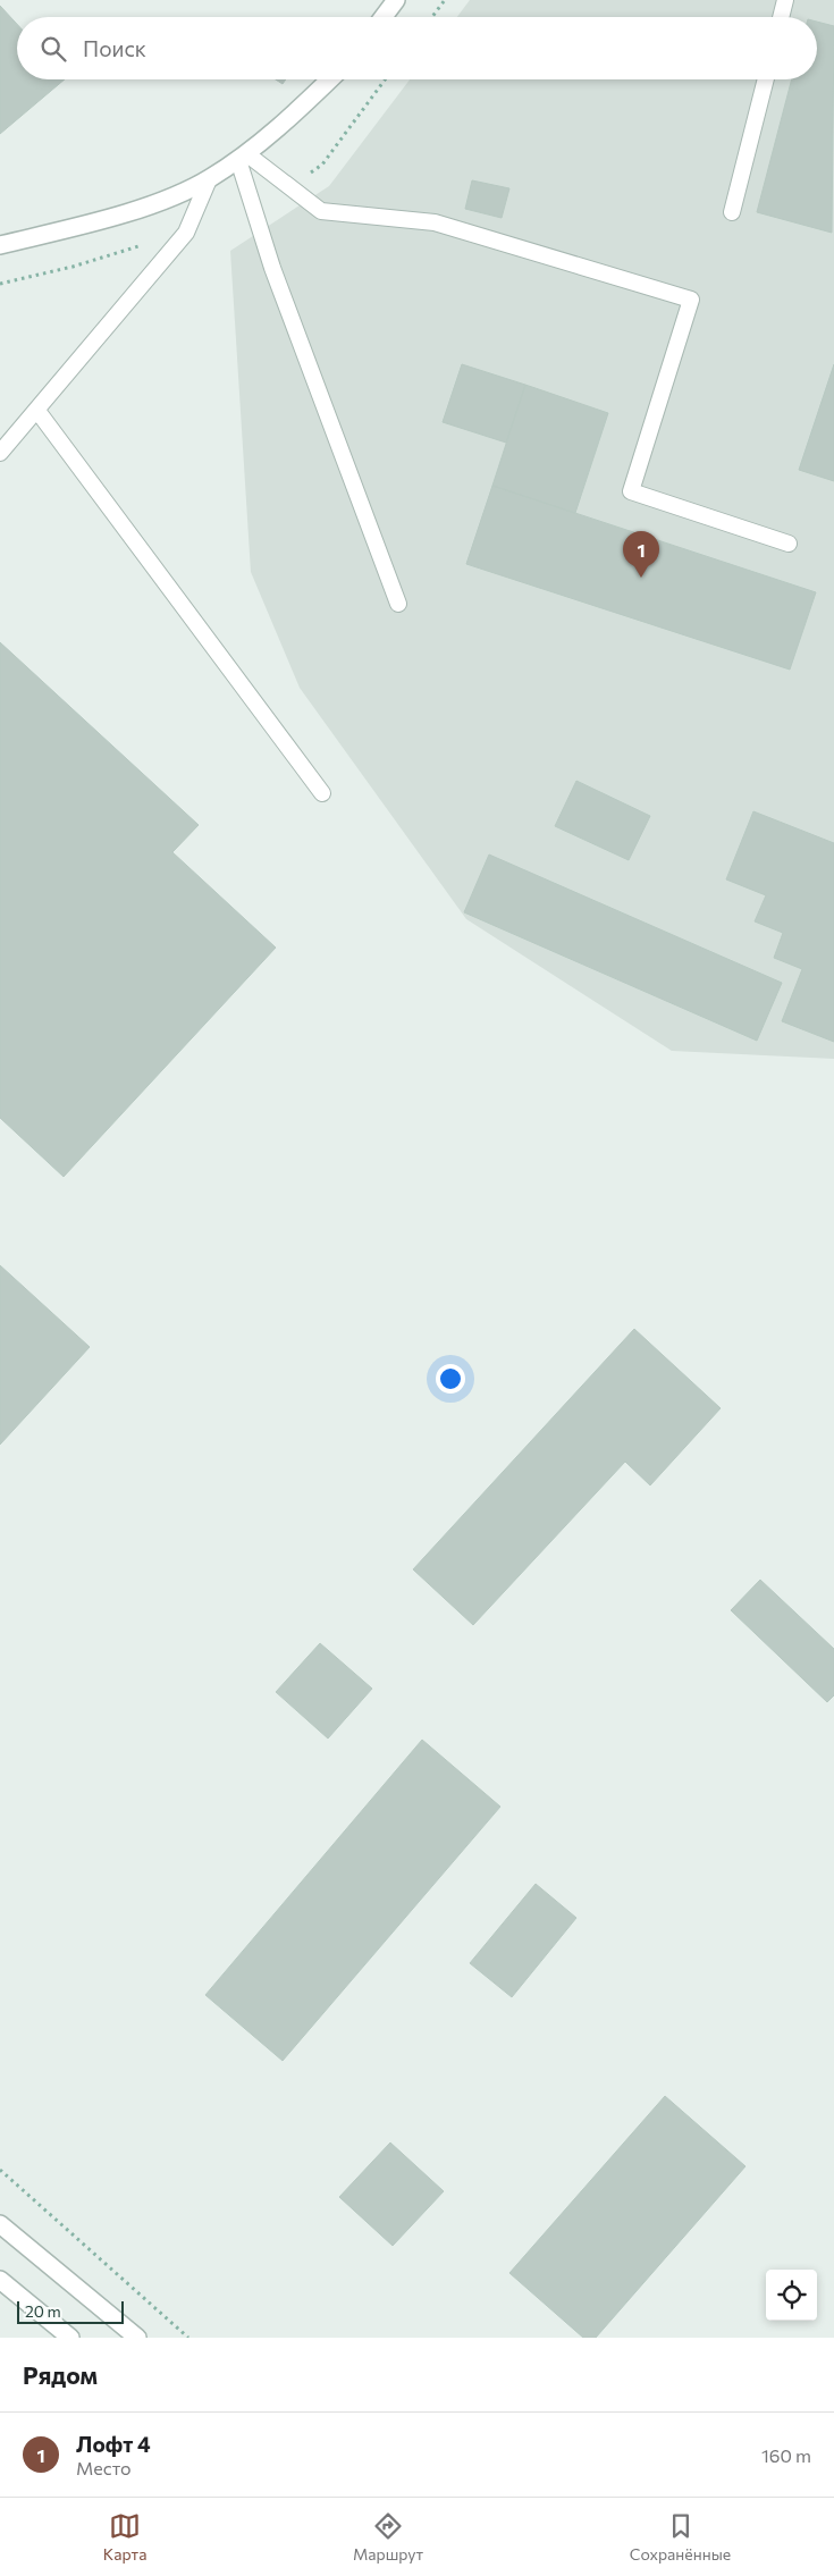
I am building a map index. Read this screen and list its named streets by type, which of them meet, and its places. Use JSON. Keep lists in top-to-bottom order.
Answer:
{
  "scale_bar": "20 m",
  "page": {
    "search": "Поиск",
    "pins": "1",
    "scale": "20 m",
    "heading": "Рядом",
    "list": [
      {
        "mark": "1",
        "name": "Лофт 4",
        "note": "Место",
        "value": "160 m"
      }
    ],
    "nav": ["Карта", "Маршрут", "Сохранённые"]
  }
}
